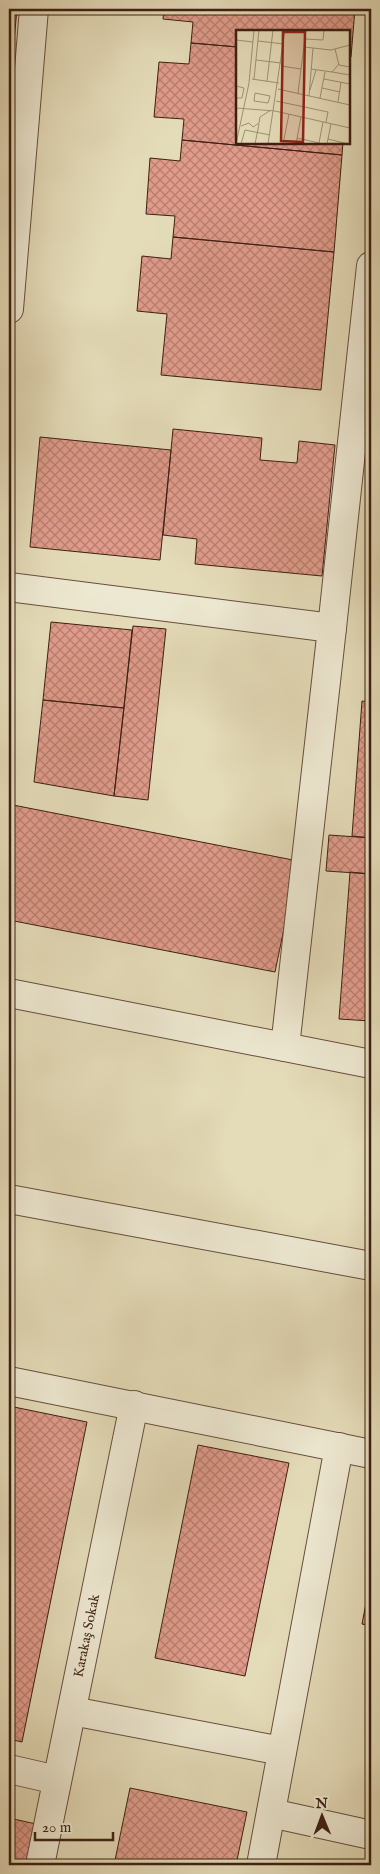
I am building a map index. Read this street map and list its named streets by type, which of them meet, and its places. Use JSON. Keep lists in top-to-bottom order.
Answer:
{
  "streets": {
    "street": ["Karakaş Sokak"]
  },
  "scale_bar": "20 m",
  "north": "top"
}
